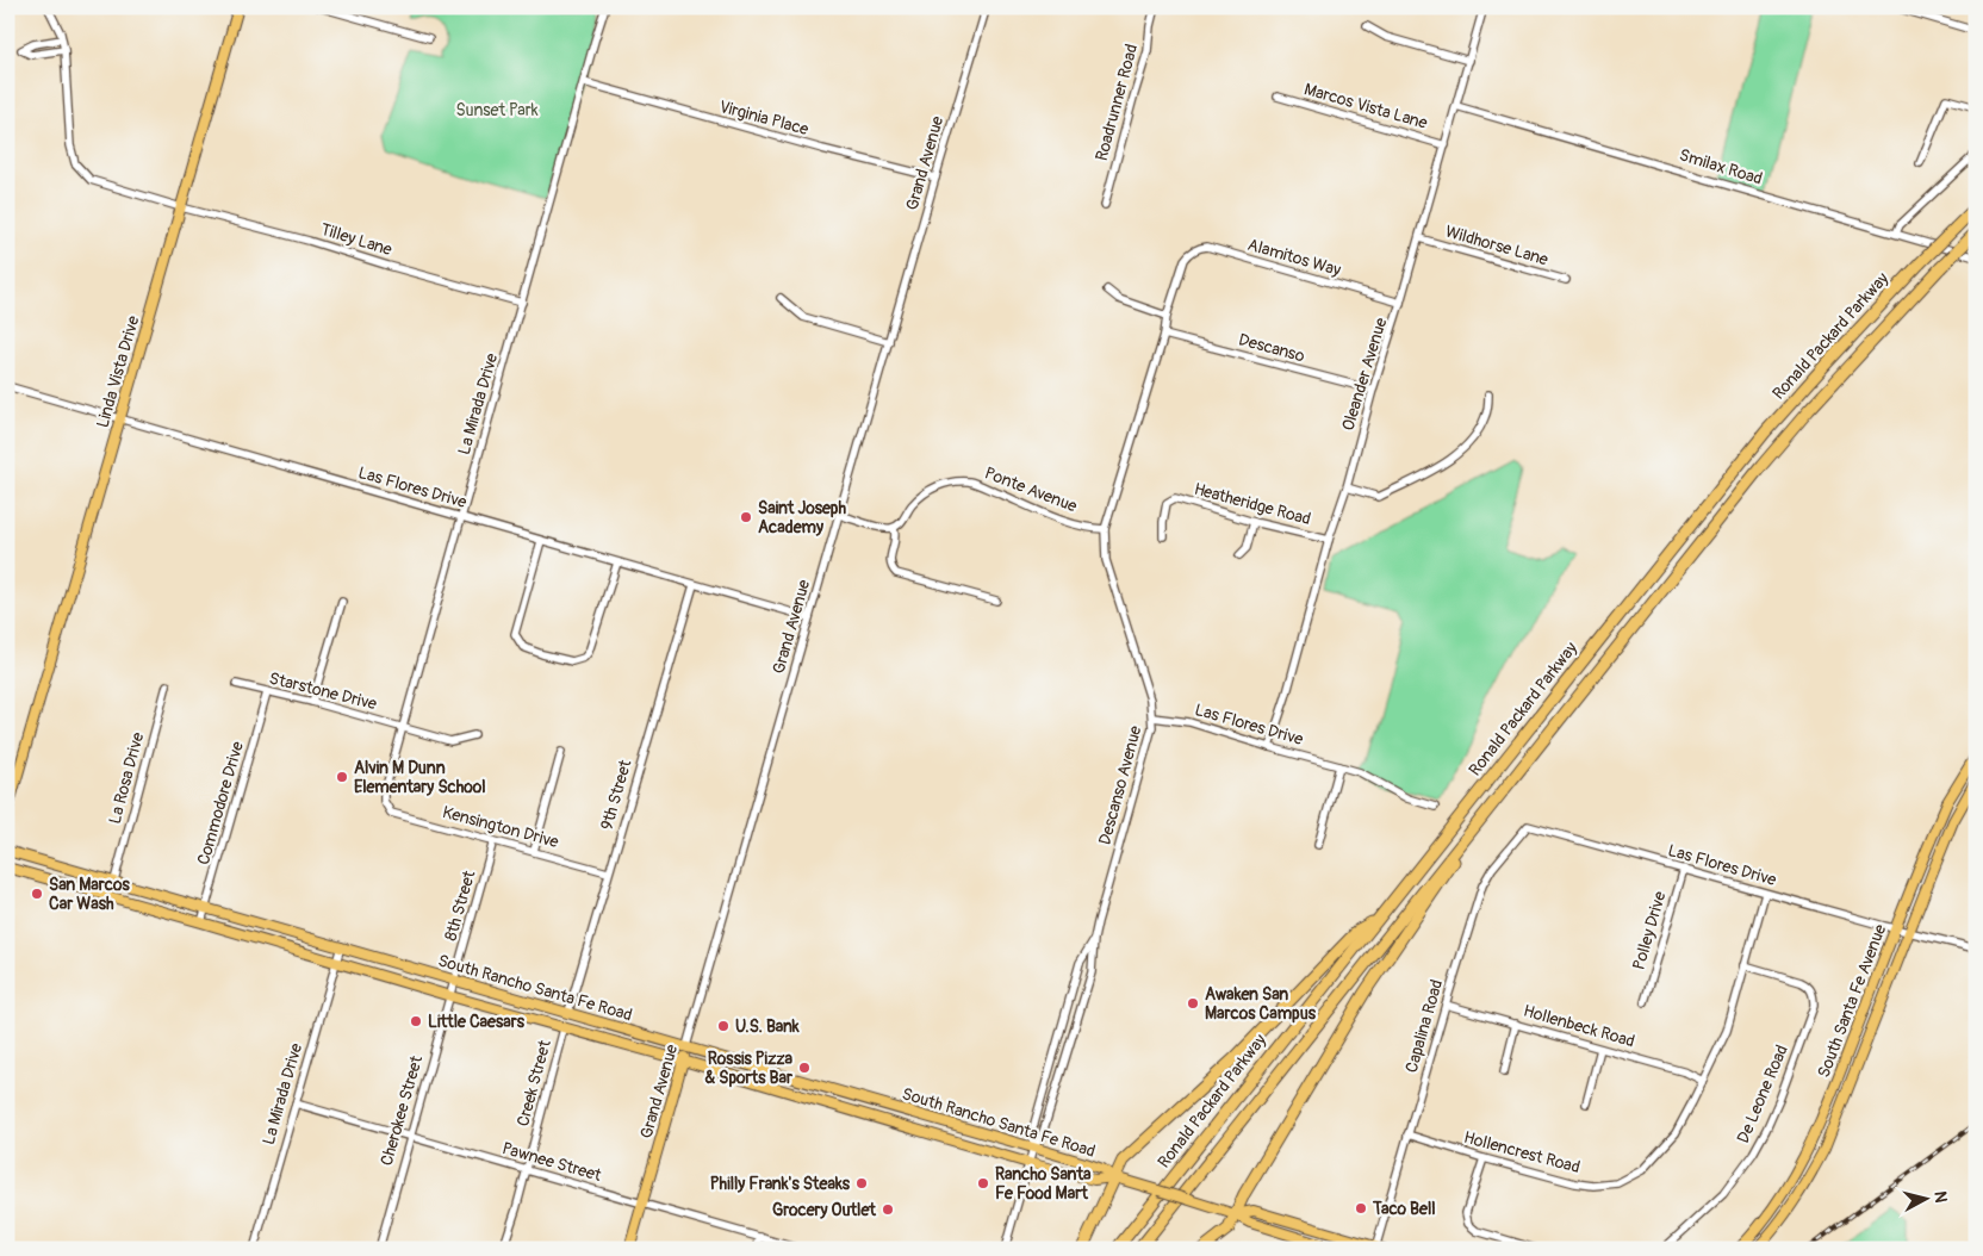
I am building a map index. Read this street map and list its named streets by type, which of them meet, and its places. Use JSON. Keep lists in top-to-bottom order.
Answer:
{
  "streets": {
    "highway": ["Ronald Packard Parkway"],
    "main road": [
      "Grand Avenue",
      "Linda Vista Drive",
      "South Rancho Santa Fe Road",
      "South Santa Fe Avenue"
    ],
    "street": [
      "Roadrunner Road",
      "Marcos Vista Lane",
      "Virginia Place",
      "Smilax Road",
      "Tilley Lane",
      "Wildhorse Lane",
      "Alamitos Way",
      "Descanso",
      "Oleander Avenue",
      "La Mirada Drive",
      "Las Flores Drive",
      "Ponte Avenue",
      "Heatheridge Road",
      "Starstone Drive",
      "La Rosa Drive",
      "Descanso Avenue",
      "9th Street",
      "Commodore Drive",
      "Kensington Drive",
      "8th Street",
      "Polley Drive",
      "Capalina Road",
      "Hollenbeck Road",
      "Creek Street",
      "De Leone Road",
      "Cherokee Street",
      "Hollencrest Road",
      "Pawnee Street"
    ]
  },
  "crossings": [
    ["Marcos Vista Lane", "Oleander Avenue"],
    ["Virginia Place", "Grand Avenue"],
    ["Virginia Place", "La Mirada Drive"],
    ["Grand Avenue", "Las Flores Drive"],
    ["Grand Avenue", "South Rancho Santa Fe Road"],
    ["Grand Avenue", "Pawnee Street"],
    ["Smilax Road", "Oleander Avenue"],
    ["Tilley Lane", "Linda Vista Drive"],
    ["Tilley Lane", "La Mirada Drive"],
    ["Wildhorse Lane", "Oleander Avenue"],
    ["Alamitos Way", "Oleander Avenue"],
    ["Alamitos Way", "Descanso Avenue"],
    ["Descanso", "Oleander Avenue"],
    ["Descanso", "Descanso Avenue"],
    ["Linda Vista Drive", "Las Flores Drive"],
    ["Oleander Avenue", "Las Flores Drive"],
    ["Oleander Avenue", "Heatheridge Road"],
    ["La Mirada Drive", "Las Flores Drive"],
    ["La Mirada Drive", "Starstone Drive"],
    ["La Mirada Drive", "Kensington Drive"],
    ["La Mirada Drive", "South Rancho Santa Fe Road"],
    ["La Mirada Drive", "Pawnee Street"],
    ["Las Flores Drive", "Descanso Avenue"],
    ["Las Flores Drive", "9th Street"],
    ["Las Flores Drive", "Polley Drive"],
    ["Las Flores Drive", "South Santa Fe Avenue"],
    ["Las Flores Drive", "Capalina Road"],
    ["Las Flores Drive", "Hollencrest Road"],
    ["Ponte Avenue", "Descanso Avenue"],
    ["Starstone Drive", "Commodore Drive"],
    ["La Rosa Drive", "South Rancho Santa Fe Road"],
    ["Descanso Avenue", "South Rancho Santa Fe Road"],
    ["9th Street", "Kensington Drive"],
    ["9th Street", "South Rancho Santa Fe Road"],
    ["Commodore Drive", "South Rancho Santa Fe Road"],
    ["Kensington Drive", "8th Street"],
    ["8th Street", "South Rancho Santa Fe Road"],
    ["8th Street", "Cherokee Street"],
    ["South Rancho Santa Fe Road", "Creek Street"],
    ["South Rancho Santa Fe Road", "Cherokee Street"],
    ["Capalina Road", "Hollenbeck Road"],
    ["Capalina Road", "Hollencrest Road"],
    ["Hollenbeck Road", "Hollencrest Road"],
    ["Creek Street", "Pawnee Street"],
    ["De Leone Road", "Hollencrest Road"],
    ["Cherokee Street", "Pawnee Street"]
  ],
  "parks": ["Sunset Park"],
  "places": [
    "Saint Joseph Academy",
    "Alvin M Dunn Elementary School",
    "San Marcos Car Wash",
    "Awaken San Marcos Campus",
    "Little Caesars",
    "U.S. Bank",
    "Rossis Pizza & Sports Bar",
    "Philly Frank's Steaks",
    "Rancho Santa Fe Food Mart",
    "Taco Bell",
    "Grocery Outlet"
  ],
  "north": "right"
}
